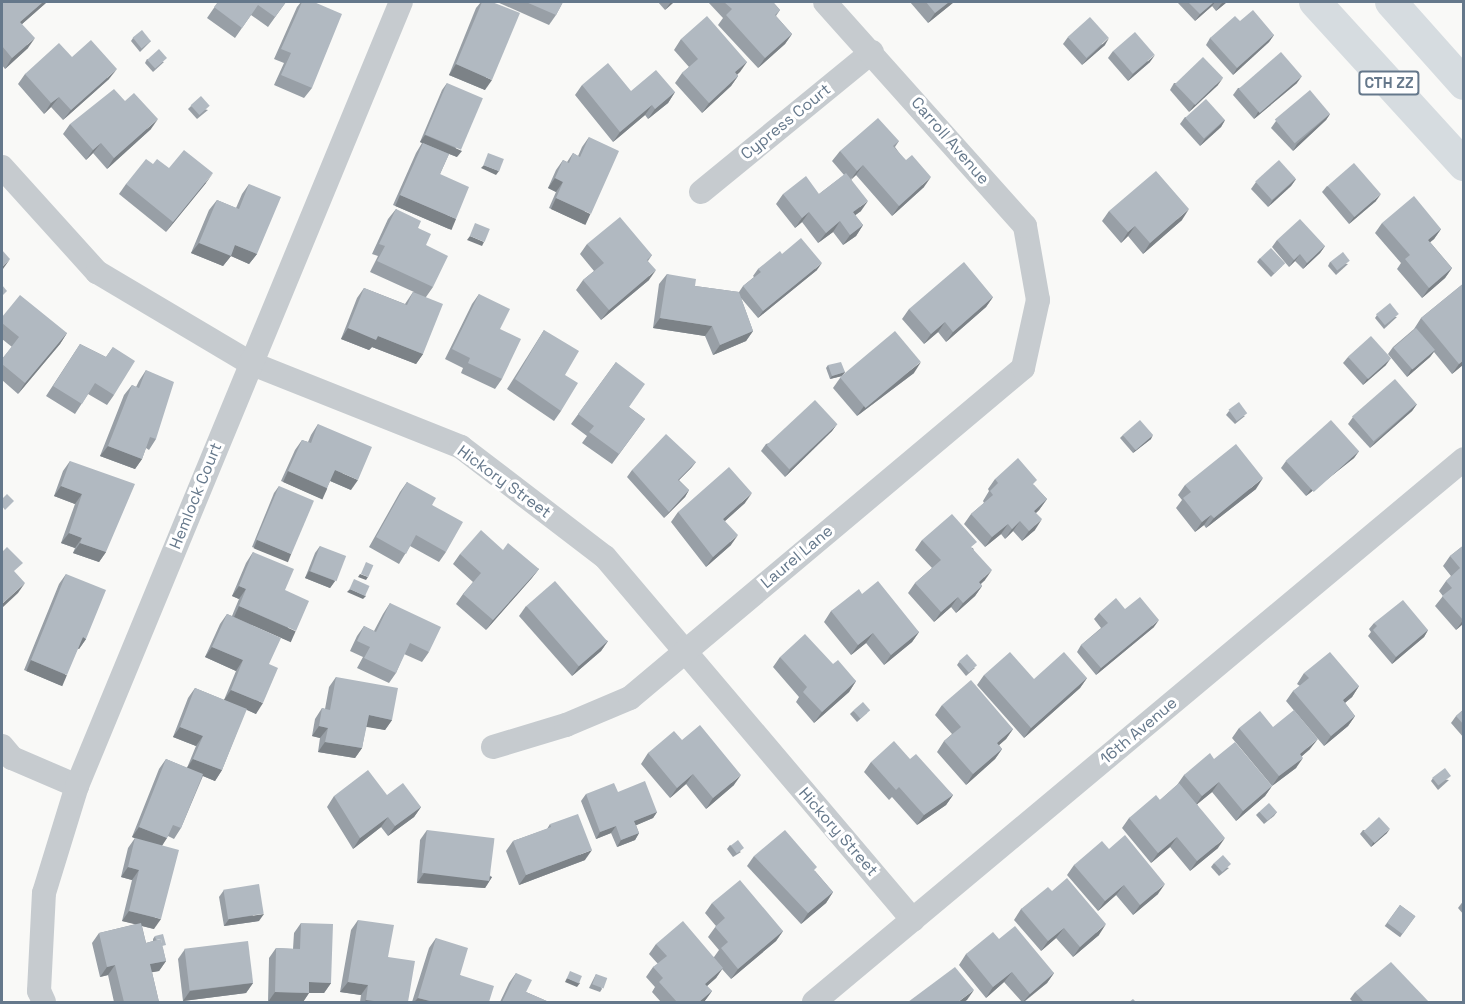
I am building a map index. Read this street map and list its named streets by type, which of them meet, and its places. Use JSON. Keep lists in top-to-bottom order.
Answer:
{
  "streets": {
    "main road": ["CTH ZZ"],
    "street": [
      "Cypress Court",
      "Carroll Avenue",
      "Hickory Street",
      "Hemlock Court",
      "Laurel Lane",
      "16th Avenue"
    ]
  },
  "crossings": [
    ["Cypress Court", "Carroll Avenue"],
    ["Carroll Avenue", "Laurel Lane"],
    ["Hickory Street", "Hemlock Court"],
    ["Hickory Street", "Laurel Lane"],
    ["Hickory Street", "16th Avenue"]
  ]
}
